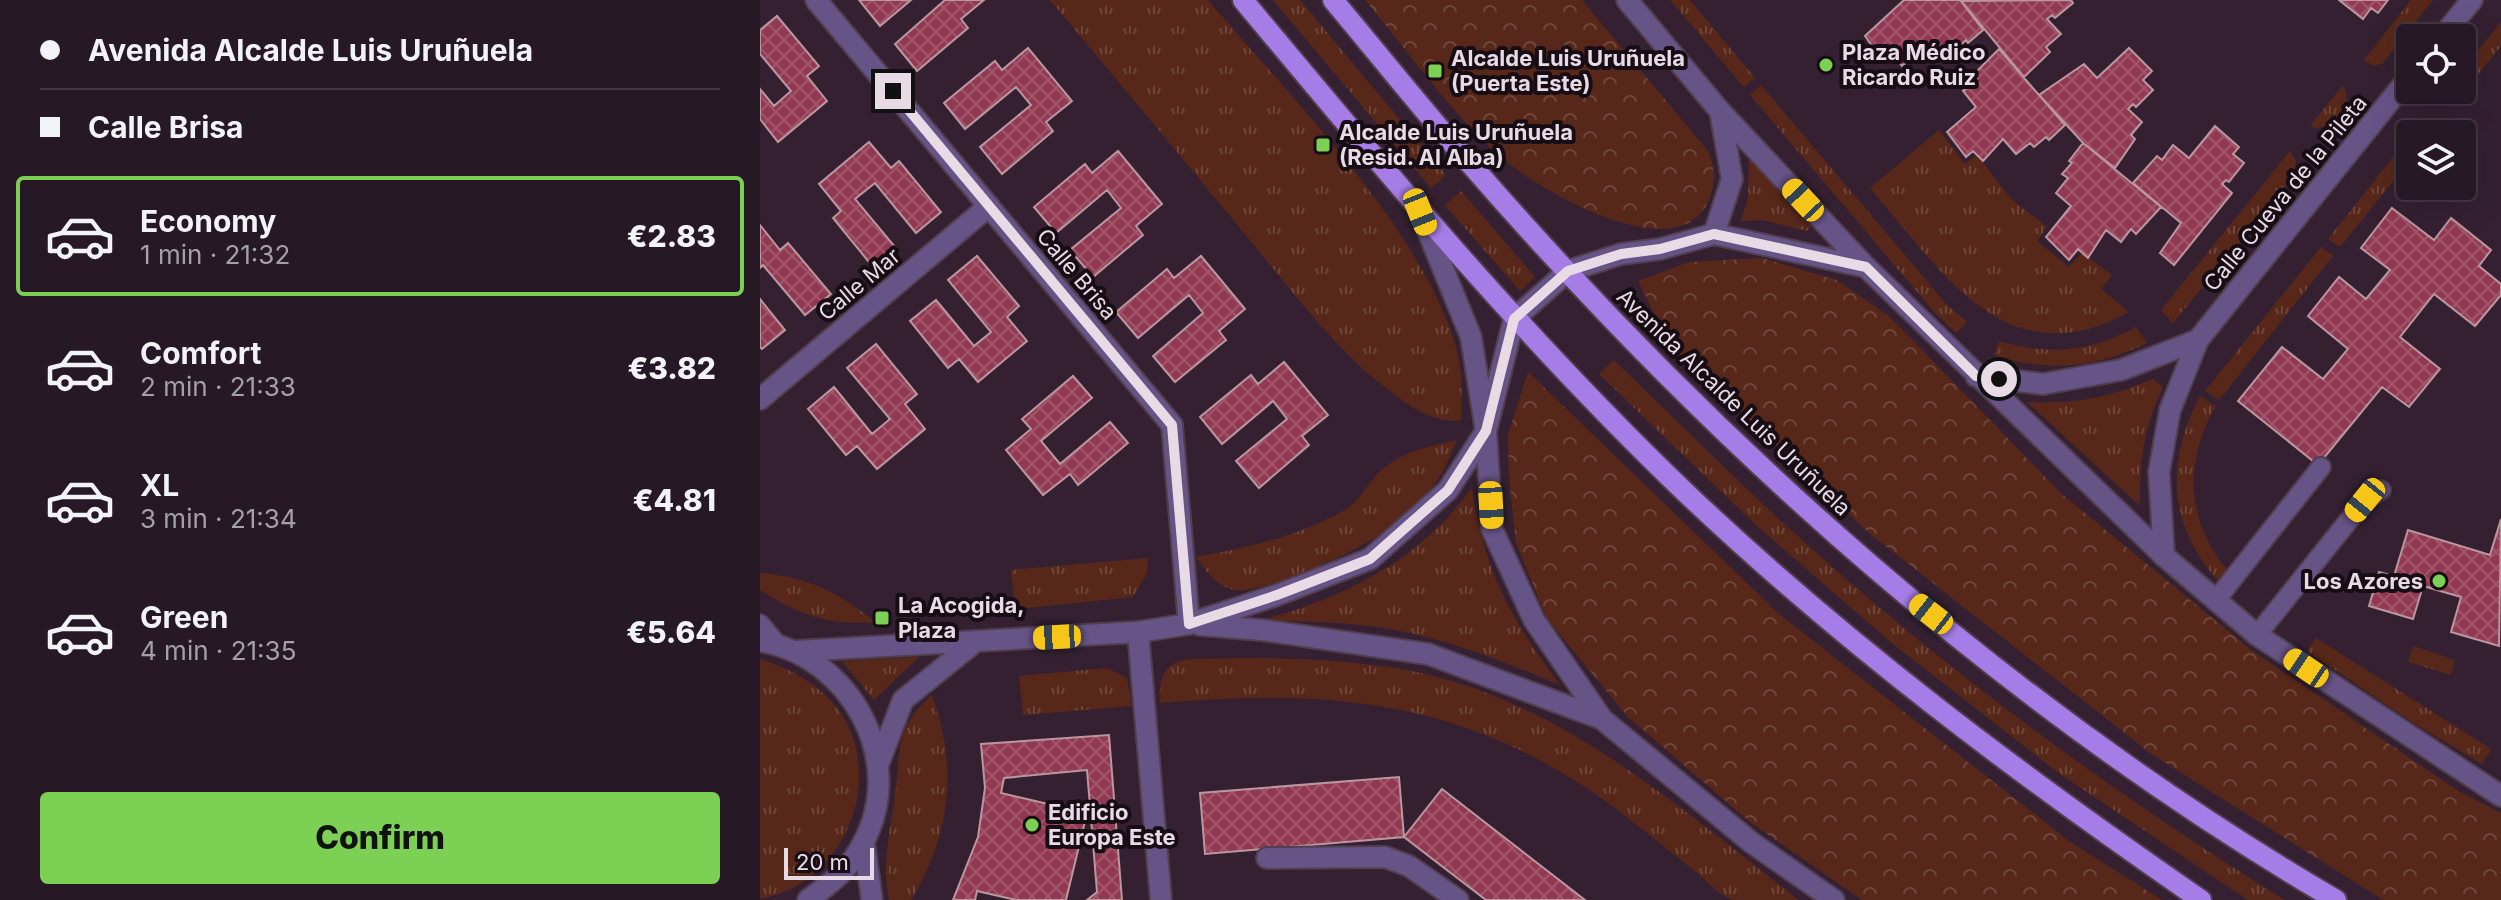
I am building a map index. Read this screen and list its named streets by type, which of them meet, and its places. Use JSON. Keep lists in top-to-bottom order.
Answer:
{
  "streets": {
    "main road": ["Avenida Alcalde Luis Uruñuela"],
    "street": ["Calle Cueva de la Pileta", "Calle Brisa", "Calle Mar"]
  },
  "crossings": [
    ["Calle Brisa", "Calle Mar"]
  ],
  "places": {
    "other": ["Plaza Médico Ricardo Ruiz", "Los Azores", "Edificio Europa Este"],
    "transit": ["Alcalde Luis Uruñuela (Puerta Este)", "Alcalde Luis Uruñuela (Resid. Al Alba)", "La Acogida, Plaza"]
  },
  "scale_bar": "20 m",
  "page": {
    "banner": ["Avenida Alcalde Luis Uruñuela", "Calle Brisa"],
    "list": [
      {
        "name": "Economy",
        "note": "1 min · 21:32",
        "value": "€2.83"
      },
      {
        "name": "Comfort",
        "note": "2 min · 21:33",
        "value": "€3.82"
      },
      {
        "name": "XL",
        "note": "3 min · 21:34",
        "value": "€4.81"
      },
      {
        "name": "Green",
        "note": "4 min · 21:35",
        "value": "€5.64"
      }
    ],
    "buttons": "Confirm",
    "scale": "20 m"
  }
}
